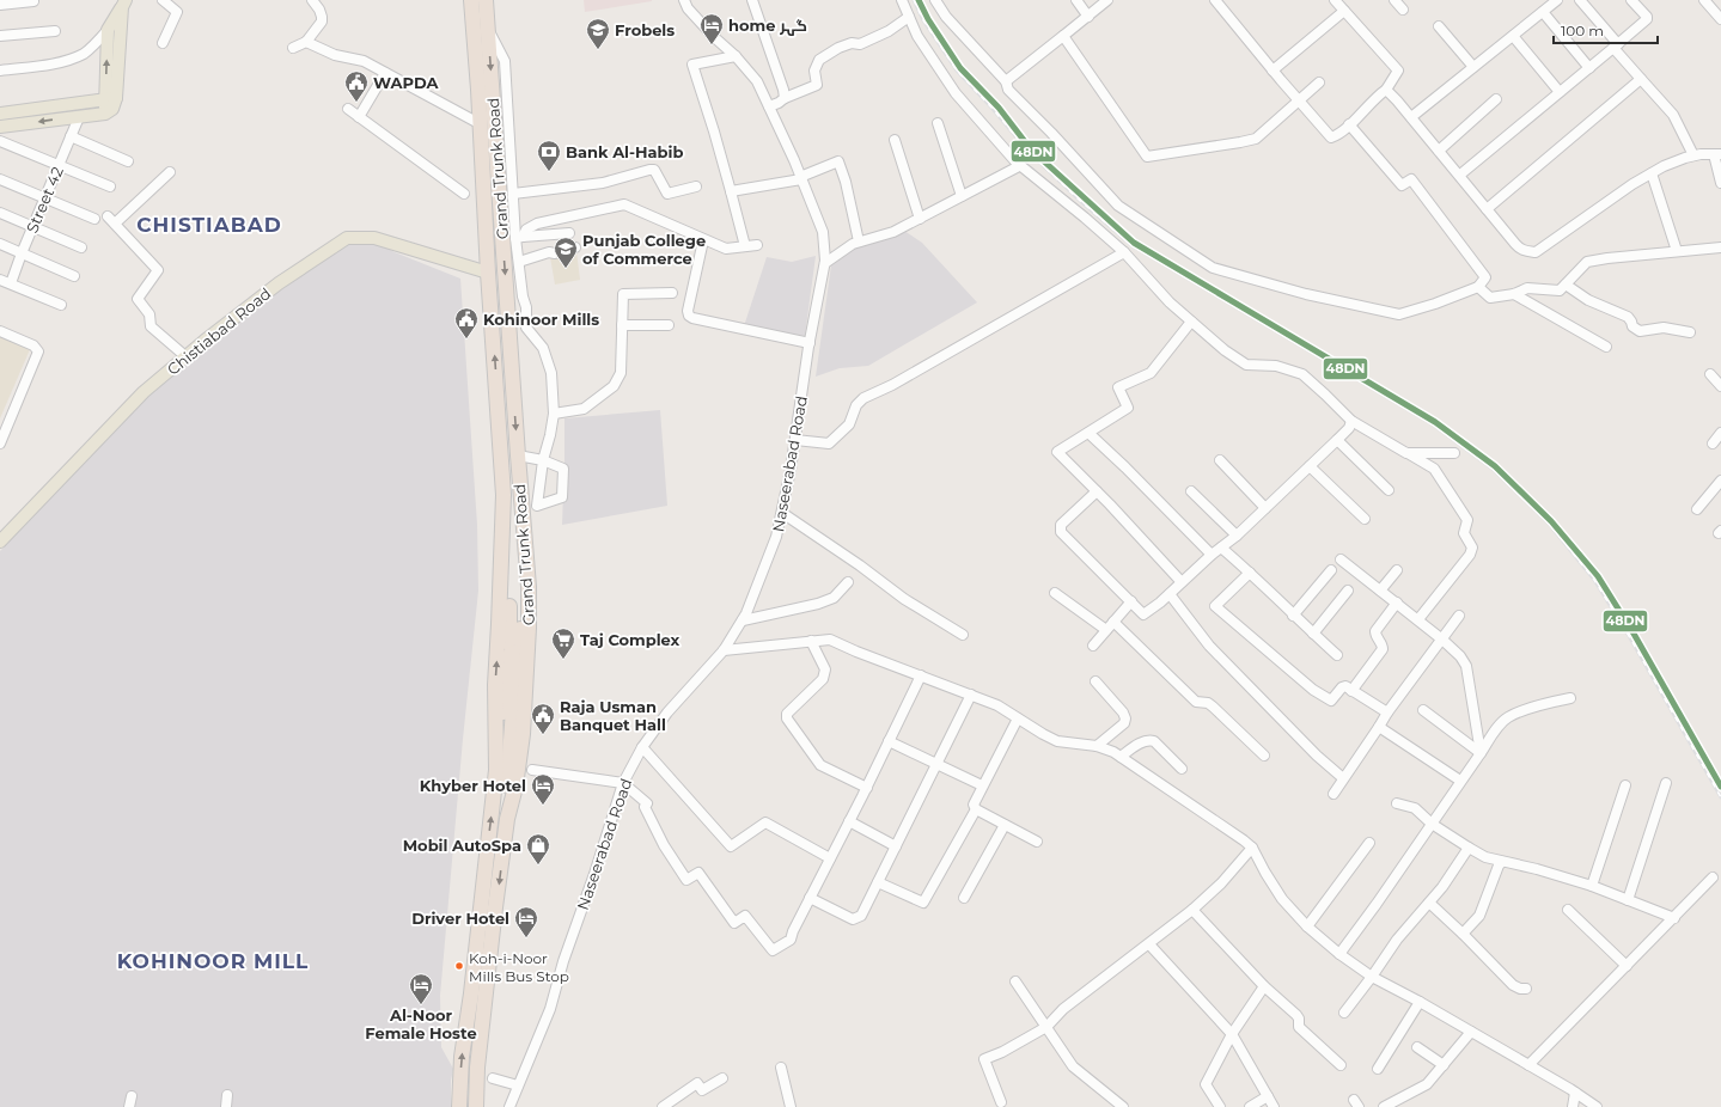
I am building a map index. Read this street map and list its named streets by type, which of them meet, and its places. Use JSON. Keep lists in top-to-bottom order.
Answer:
{
  "streets": {
    "highway": ["Grand Trunk Road"],
    "main road": ["Chistiabad Road"],
    "street": ["Street 42", "Naseerabad Road"]
  },
  "crossings": [
    ["Grand Trunk Road", "Chistiabad Road"]
  ],
  "districts": ["CHISTIABAD", "KOHINOOR MILL"],
  "places": {
    "hotel": [
      "home گہر",
      "Khyber Hotel",
      "Driver Hotel",
      "Al-Noor Female Hoste"
    ],
    "school or university": ["Frobels", "Punjab College of Commerce"],
    "public building": ["WAPDA", "Kohinoor Mills", "Raja Usman Banquet Hall"],
    "bank": ["Bank Al-Habib"],
    "supermarket": ["Taj Complex"],
    "shop": ["Mobil AutoSpa"],
    "other": ["Koh-i-Noor Mills Bus Stop"]
  },
  "lines": ["transit line 48DN"],
  "scale_bar": "100 m"
}
